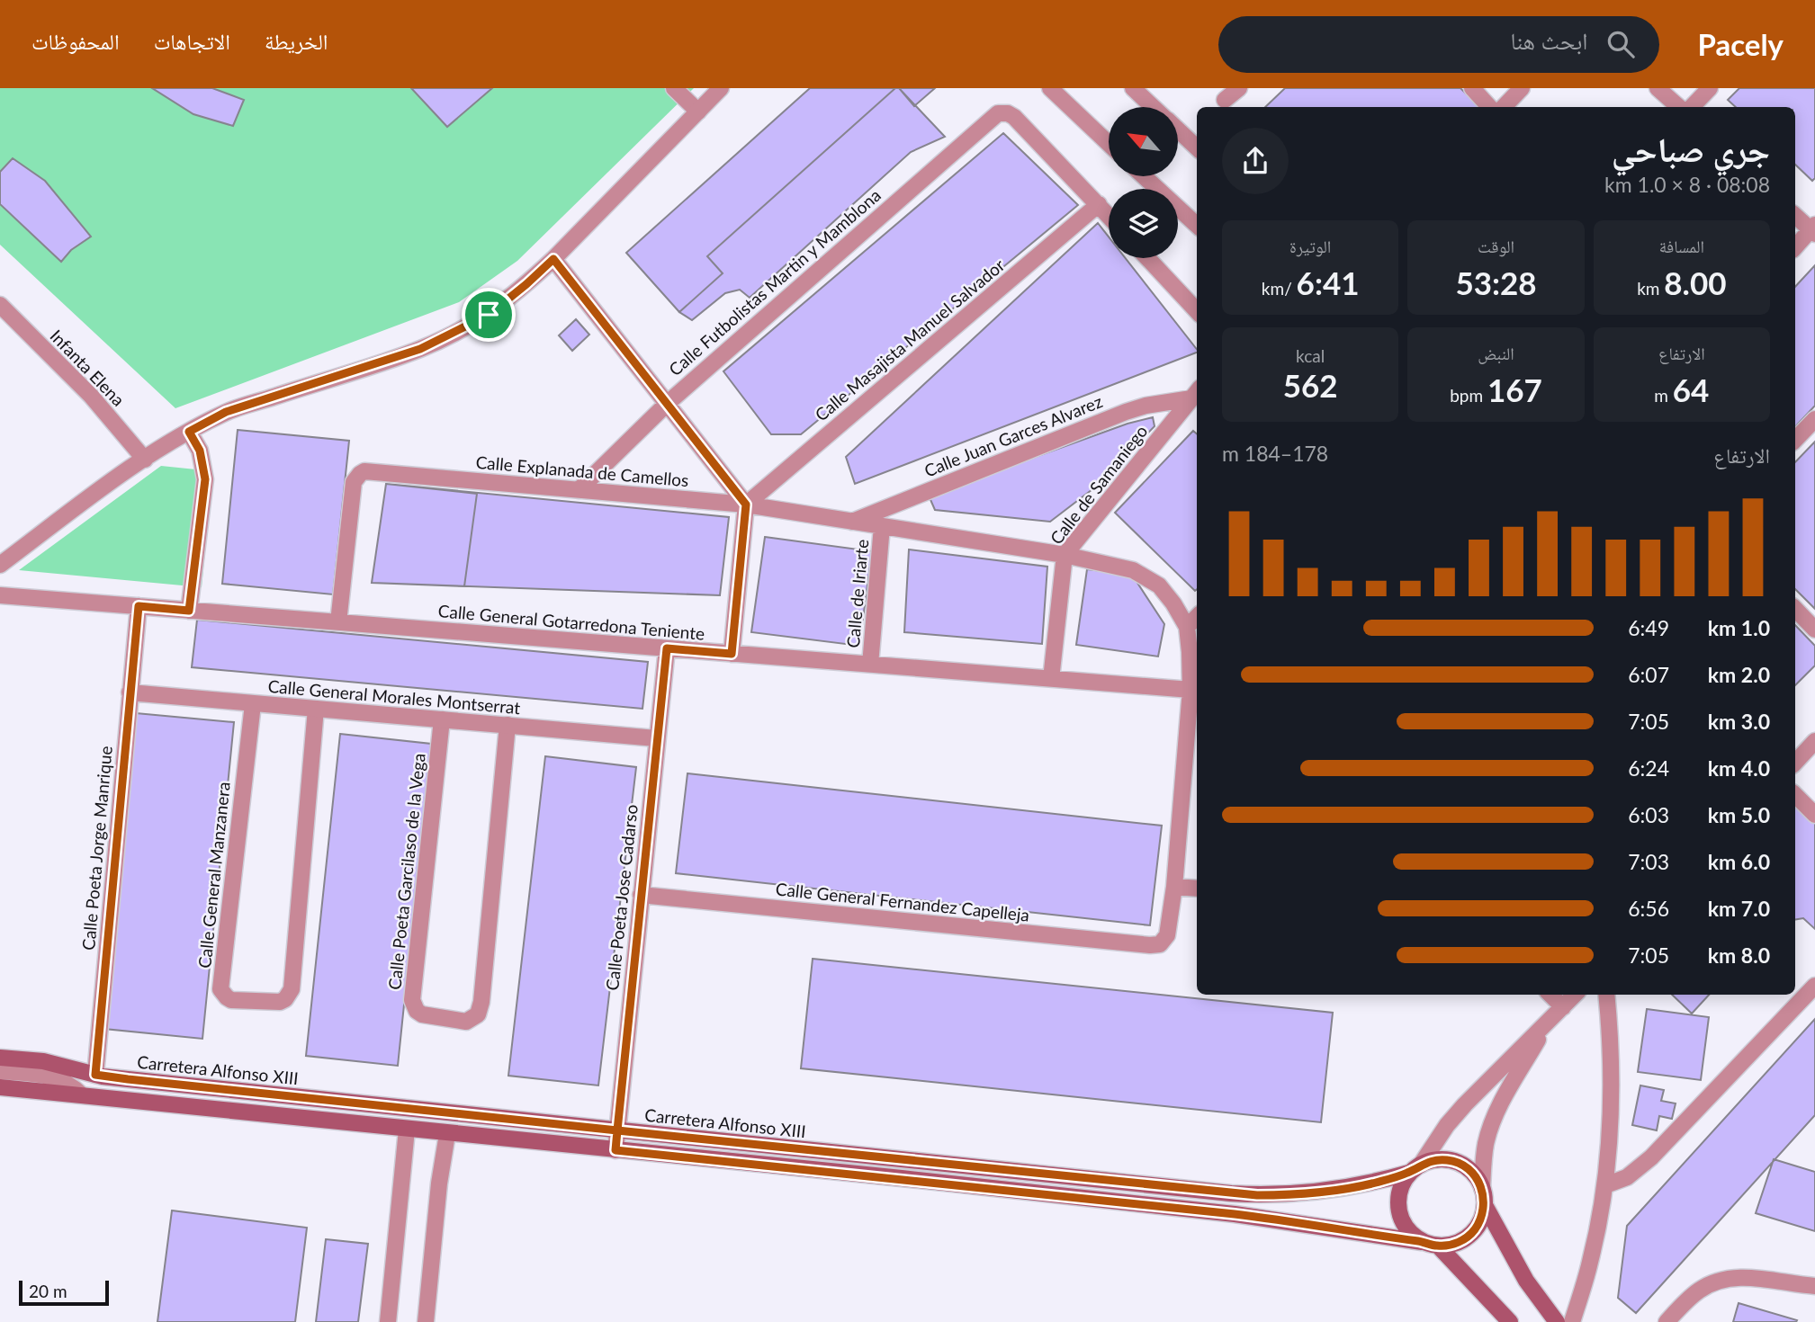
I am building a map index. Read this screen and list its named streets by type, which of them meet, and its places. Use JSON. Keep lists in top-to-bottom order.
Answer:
{
  "streets": {
    "street": [
      "Calle Futbolistas Martin y Mamblona",
      "Calle Masajista Manuel Salvador",
      "Infanta Elena",
      "Calle Juan Garces Alvarez",
      "Calle Explanada de Camellos",
      "Calle de Samaniego",
      "Calle de Iriarte",
      "Calle General Gotarredona Teniente",
      "Calle General Morales Montserrat",
      "Calle Poeta Jorge Manrique",
      "Calle Poeta Garcilaso de la Vega",
      "Calle General Manzanera",
      "Calle Poeta Jose Cadarso",
      "Calle General Fernandez Capelleja",
      "Carretera Alfonso XIII"
    ]
  },
  "crossings": [
    ["Calle Futbolistas Martin y Mamblona", "Calle Masajista Manuel Salvador"],
    ["Calle Futbolistas Martin y Mamblona", "Calle Explanada de Camellos"],
    ["Calle Masajista Manuel Salvador", "Calle Explanada de Camellos"],
    ["Calle Juan Garces Alvarez", "Calle Explanada de Camellos"],
    ["Calle Juan Garces Alvarez", "Calle de Samaniego"],
    ["Calle Explanada de Camellos", "Calle de Samaniego"],
    ["Calle Explanada de Camellos", "Calle de Iriarte"],
    ["Calle Explanada de Camellos", "Calle General Gotarredona Teniente"],
    ["Calle de Samaniego", "Calle General Gotarredona Teniente"],
    ["Calle de Iriarte", "Calle General Gotarredona Teniente"],
    ["Calle General Gotarredona Teniente", "Calle Poeta Jorge Manrique"],
    ["Calle General Gotarredona Teniente", "Calle Poeta Jose Cadarso"],
    ["Calle General Morales Montserrat", "Calle Poeta Jorge Manrique"],
    ["Calle General Morales Montserrat", "Calle Poeta Garcilaso de la Vega"],
    ["Calle General Morales Montserrat", "Calle General Manzanera"],
    ["Calle General Morales Montserrat", "Calle Poeta Jose Cadarso"],
    ["Calle Poeta Jorge Manrique", "Carretera Alfonso XIII"],
    ["Calle Poeta Jose Cadarso", "Calle General Fernandez Capelleja"],
    ["Calle Poeta Jose Cadarso", "Carretera Alfonso XIII"]
  ],
  "scale_bar": "20 m",
  "north": "top left",
  "page": {
    "header": "Pacely",
    "search": "ابحث هنا",
    "nav": ["الخريطة", "الاتجاهات", "المحفوظات"],
    "heading": ["جري صباحي", "08:08 · 8 × 1.0 km"],
    "stats": [
      ["المسافة", "8.00 km"],
      ["الوقت", "53:28"],
      ["الوتيرة", "6:41 /km"],
      ["الارتفاع", "64 m"],
      ["النبض", "167 bpm"],
      ["kcal", "562"]
    ],
    "chart": ["الارتفاع", "178–184 m"],
    "list": [
      {
        "name": "1.0 km",
        "note": "6:49"
      },
      {
        "name": "2.0 km",
        "note": "6:07"
      },
      {
        "name": "3.0 km",
        "note": "7:05"
      },
      {
        "name": "4.0 km",
        "note": "6:24"
      },
      {
        "name": "5.0 km",
        "note": "6:03"
      },
      {
        "name": "6.0 km",
        "note": "7:03"
      },
      {
        "name": "7.0 km",
        "note": "6:56"
      },
      {
        "name": "8.0 km",
        "note": "7:05"
      }
    ],
    "scale": "20 m"
  }
}
